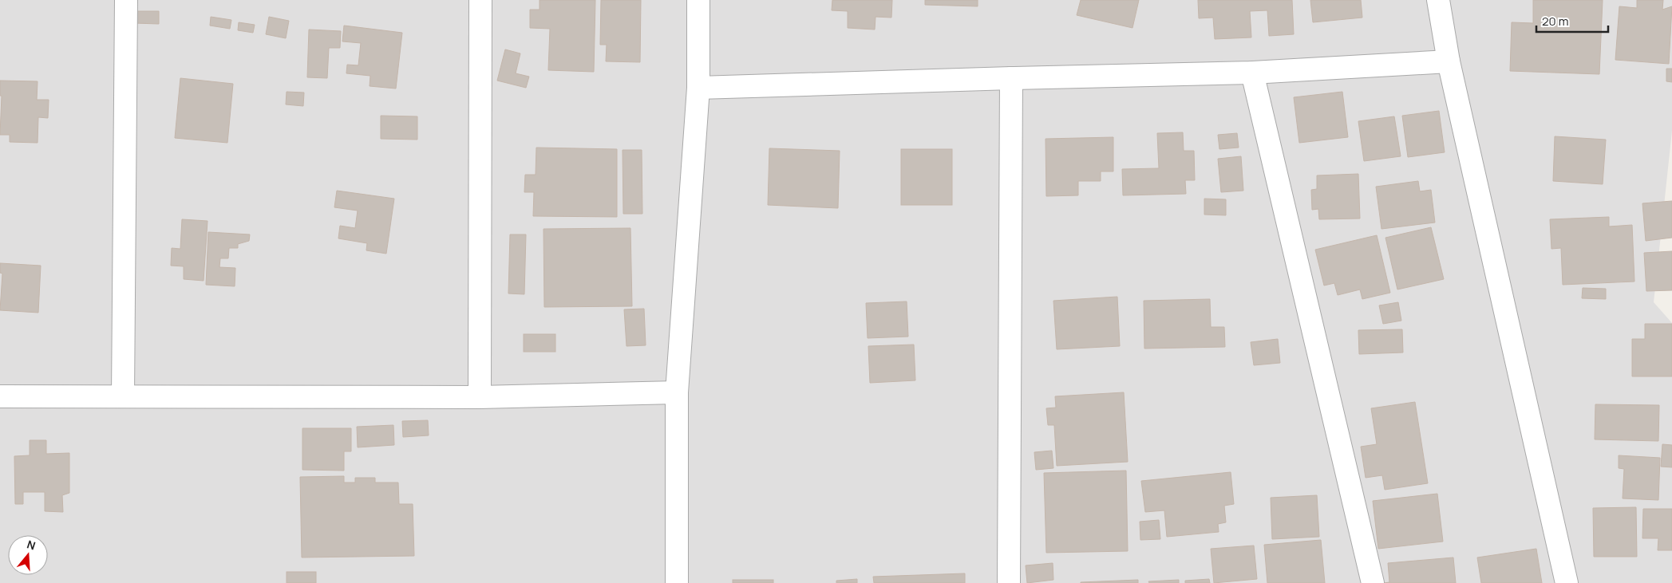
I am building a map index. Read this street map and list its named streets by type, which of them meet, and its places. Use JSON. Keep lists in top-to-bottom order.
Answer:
{
  "scale_bar": "20 m",
  "north": "top"
}
